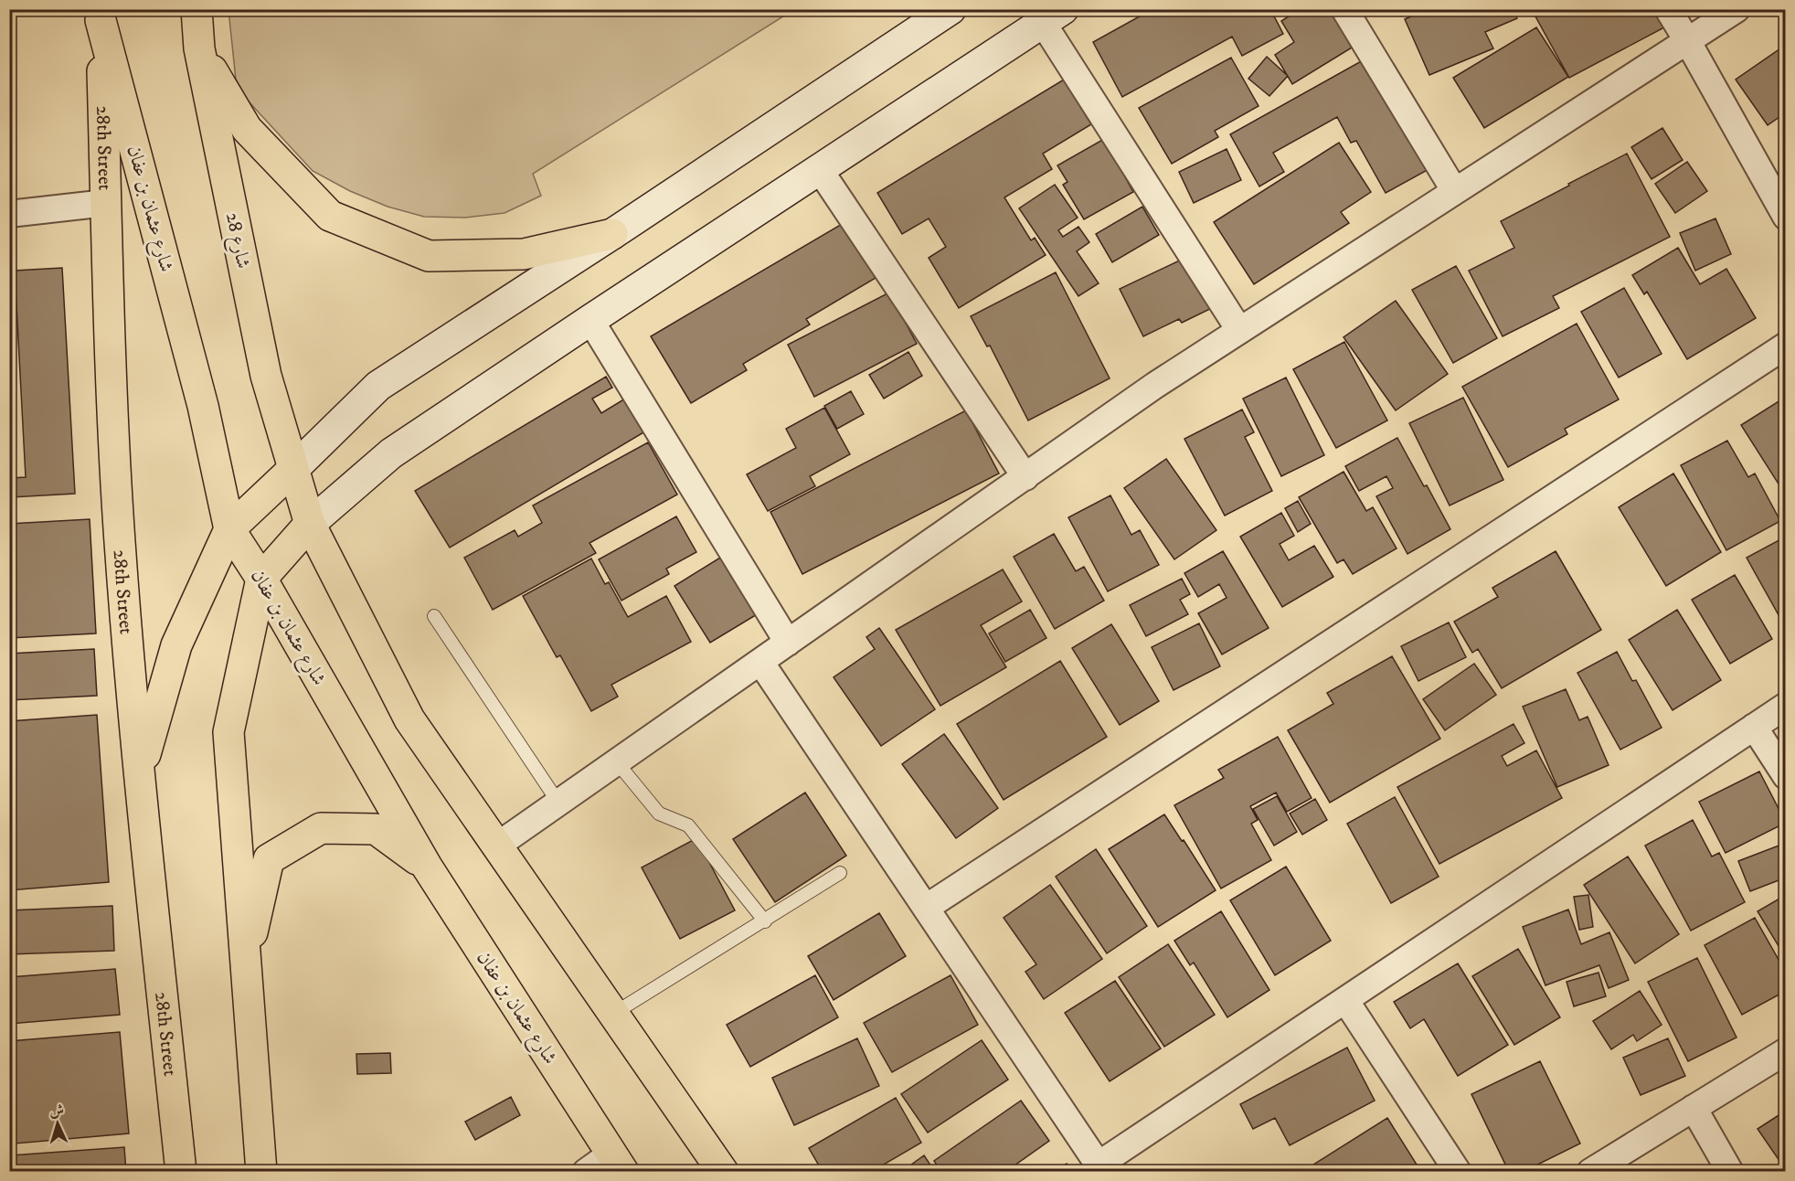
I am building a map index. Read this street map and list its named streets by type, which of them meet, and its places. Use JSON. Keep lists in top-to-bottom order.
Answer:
{
  "streets": {
    "main road": ["28th Street", "شارع عثمان بن عفان", "شارع 28"]
  },
  "crossings": [
    ["28th Street", "شارع عثمان بن عفان"]
  ],
  "north": "top"
}
